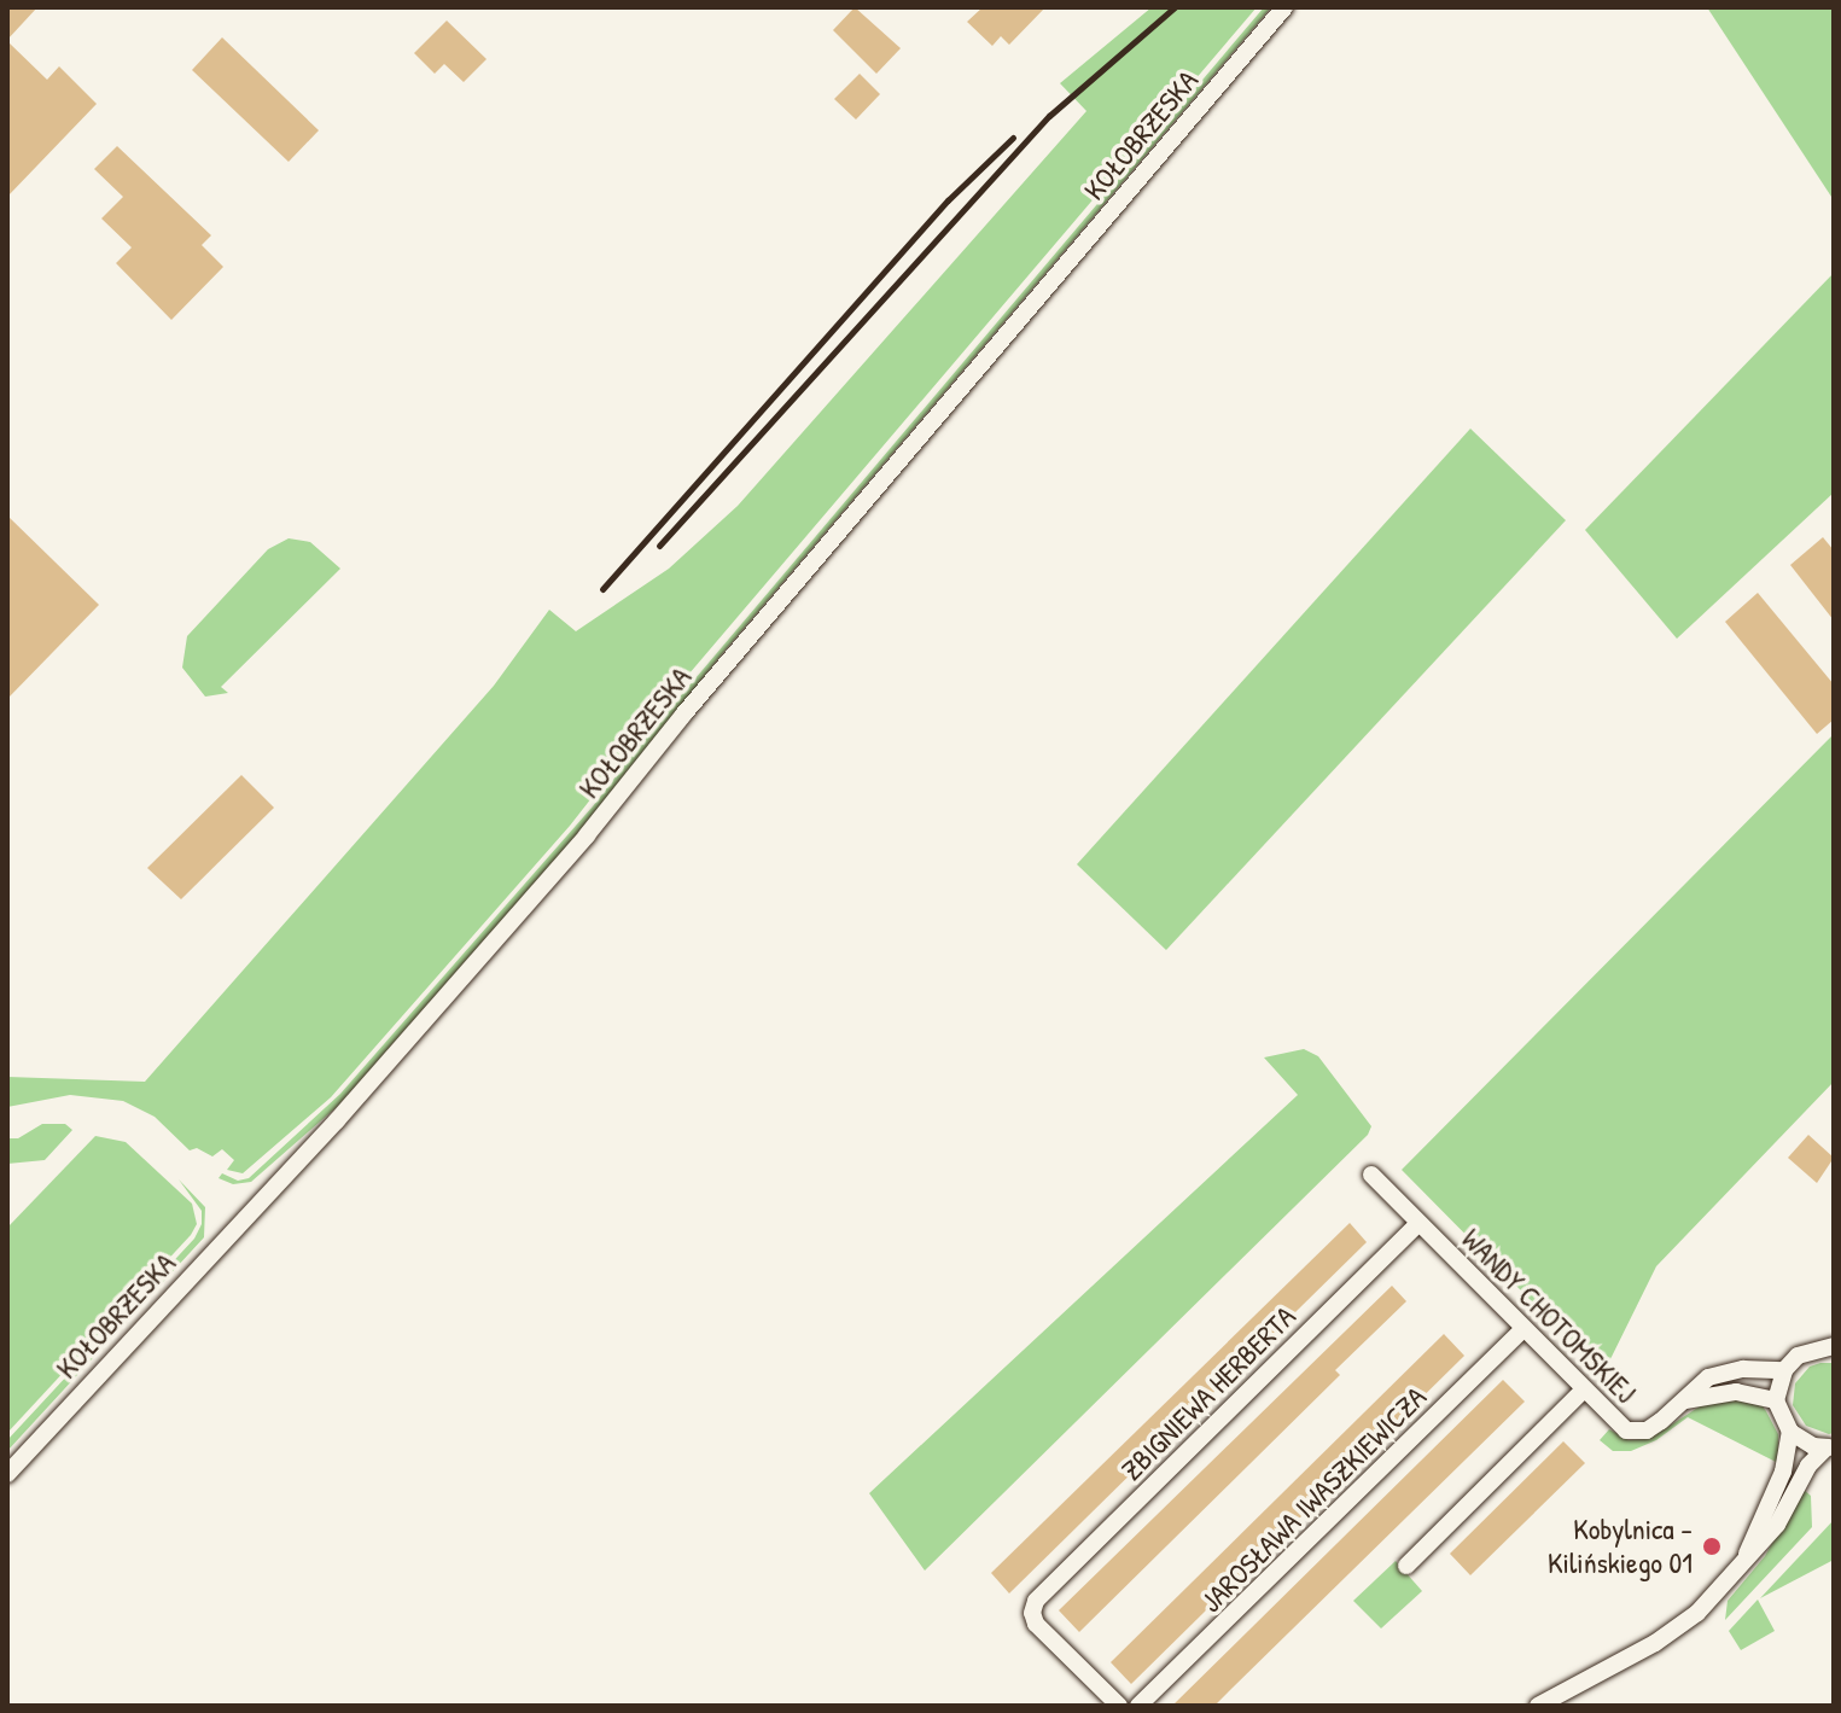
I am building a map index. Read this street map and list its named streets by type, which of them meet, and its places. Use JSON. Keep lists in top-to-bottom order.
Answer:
{
  "streets": {
    "street": [
      "KOŁOBRZESKA",
      "WANDY CHOTOMSKIEJ",
      "ZBIGNIEWA HERBERTA",
      "JAROSŁAWA IWASZKIEWICZA"
    ]
  },
  "crossings": [
    ["WANDY CHOTOMSKIEJ", "ZBIGNIEWA HERBERTA"],
    ["WANDY CHOTOMSKIEJ", "JAROSŁAWA IWASZKIEWICZA"]
  ],
  "places": ["Kobylnica - Kilińskiego 01"]
}
